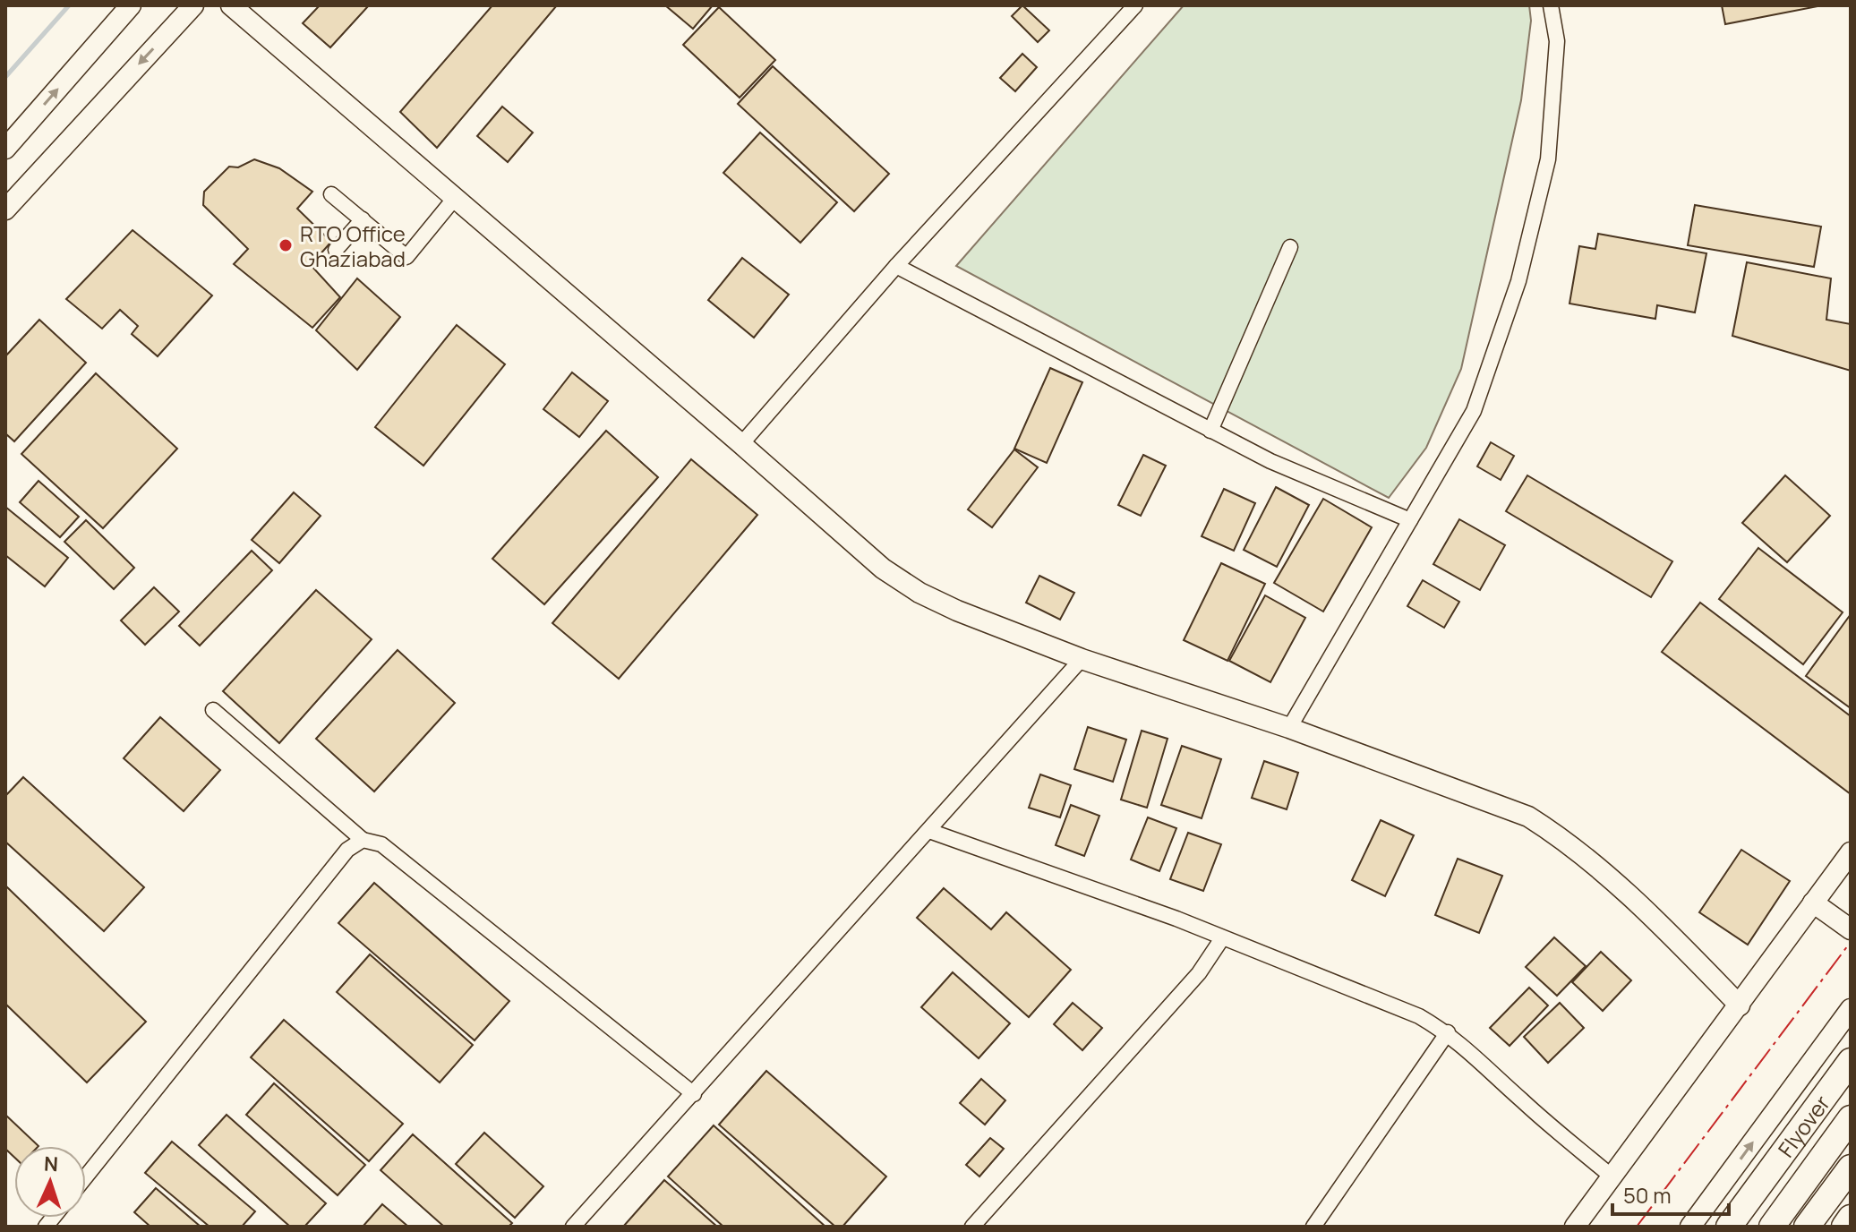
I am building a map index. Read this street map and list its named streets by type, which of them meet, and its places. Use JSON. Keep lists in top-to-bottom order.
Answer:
{
  "streets": {
    "highway": ["Flyover"]
  },
  "places": ["RTO Office Ghaziabad"],
  "scale_bar": "50 m",
  "north": "top"
}
